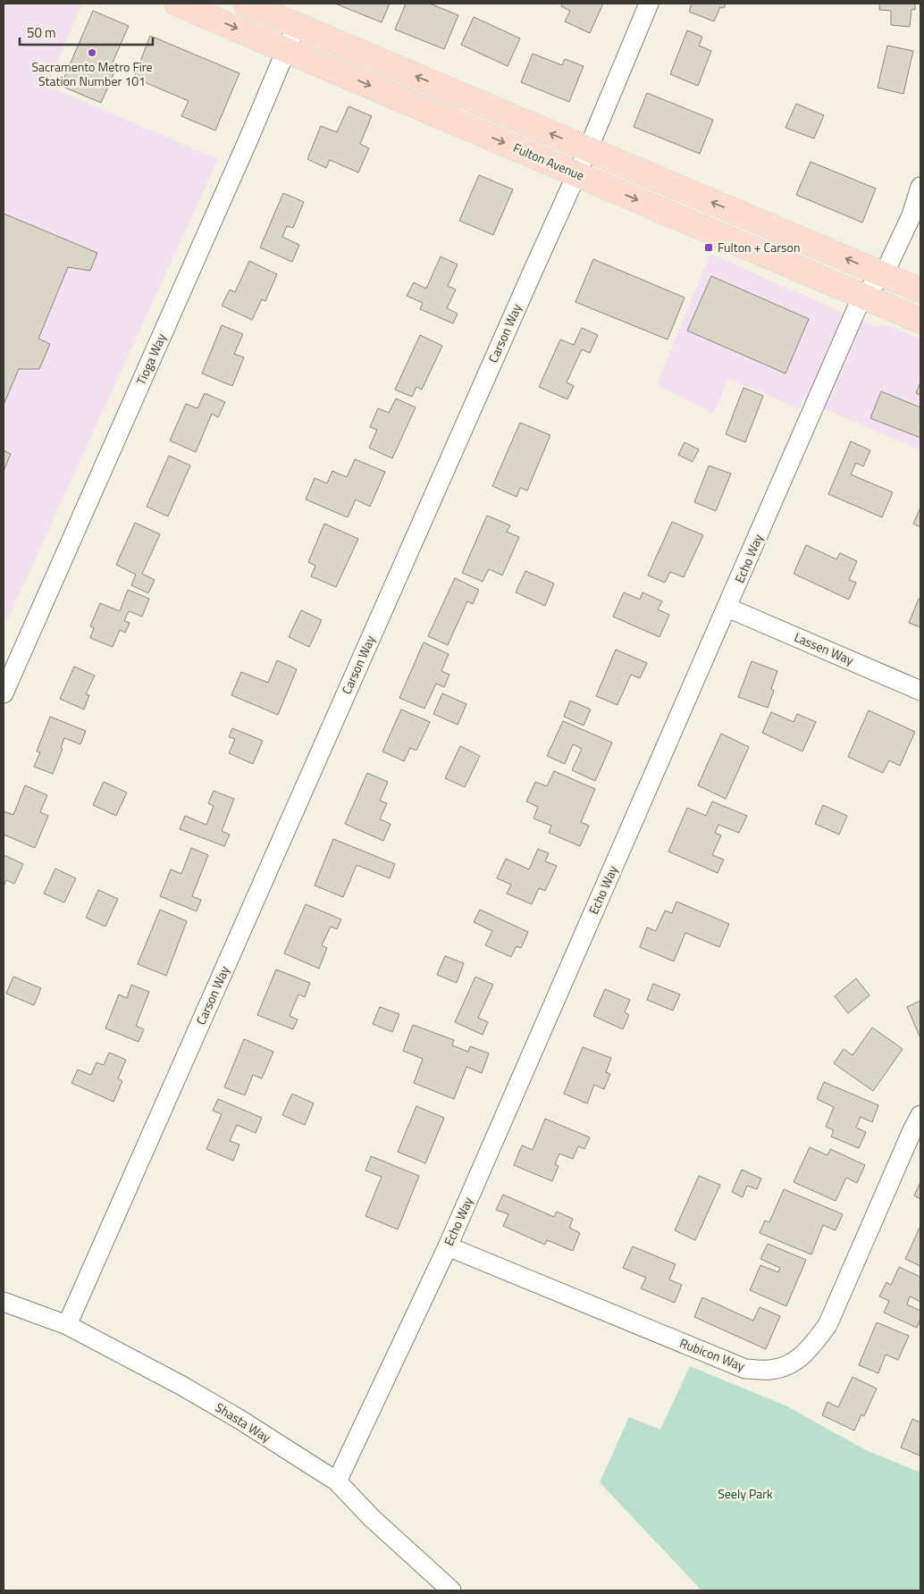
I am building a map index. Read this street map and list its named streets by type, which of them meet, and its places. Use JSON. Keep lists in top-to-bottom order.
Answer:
{
  "streets": {
    "main road": ["Fulton Avenue"],
    "street": [
      "Carson Way",
      "Tioga Way",
      "Echo Way",
      "Lassen Way",
      "Rubicon Way",
      "Shasta Way"
    ]
  },
  "crossings": [
    ["Fulton Avenue", "Carson Way"],
    ["Fulton Avenue", "Tioga Way"],
    ["Fulton Avenue", "Echo Way"],
    ["Carson Way", "Shasta Way"],
    ["Echo Way", "Lassen Way"],
    ["Echo Way", "Rubicon Way"],
    ["Echo Way", "Shasta Way"]
  ],
  "parks": ["Seely Park"],
  "places": {
    "other": ["Sacramento Metro Fire Station Number 101"],
    "transit": ["Fulton + Carson"]
  },
  "scale_bar": "50 m"
}
